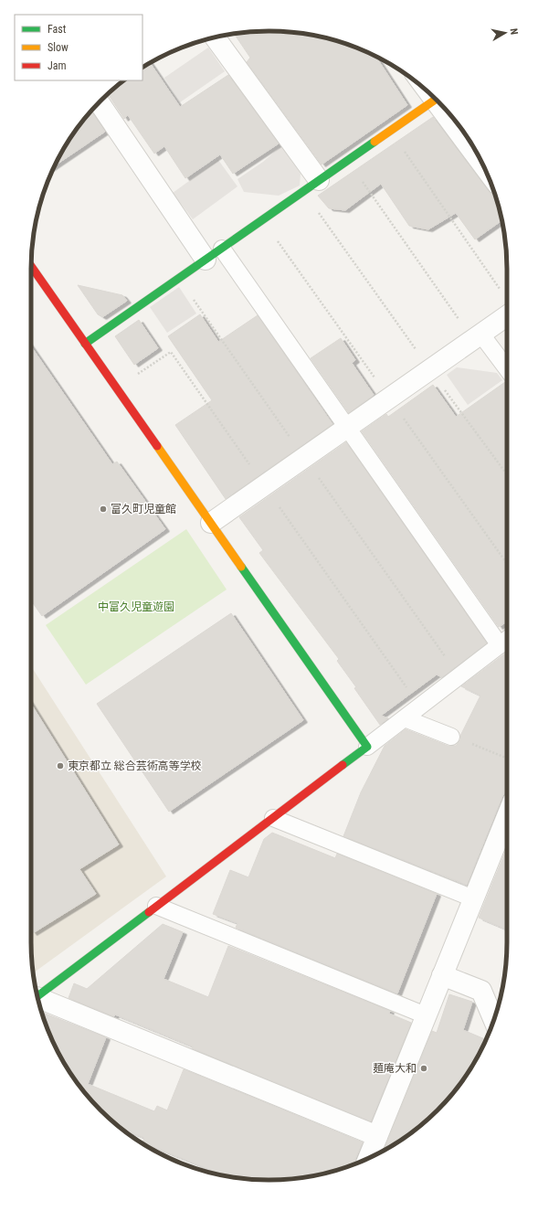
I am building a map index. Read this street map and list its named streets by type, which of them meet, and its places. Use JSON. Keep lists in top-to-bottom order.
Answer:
{
  "parks": ["中富久児童遊園"],
  "places": ["富久町児童館", "東京都立 総合芸術高等学校", "麺庵大和"],
  "legend": ["Fast", "Slow", "Jam"],
  "north": "right"
}
